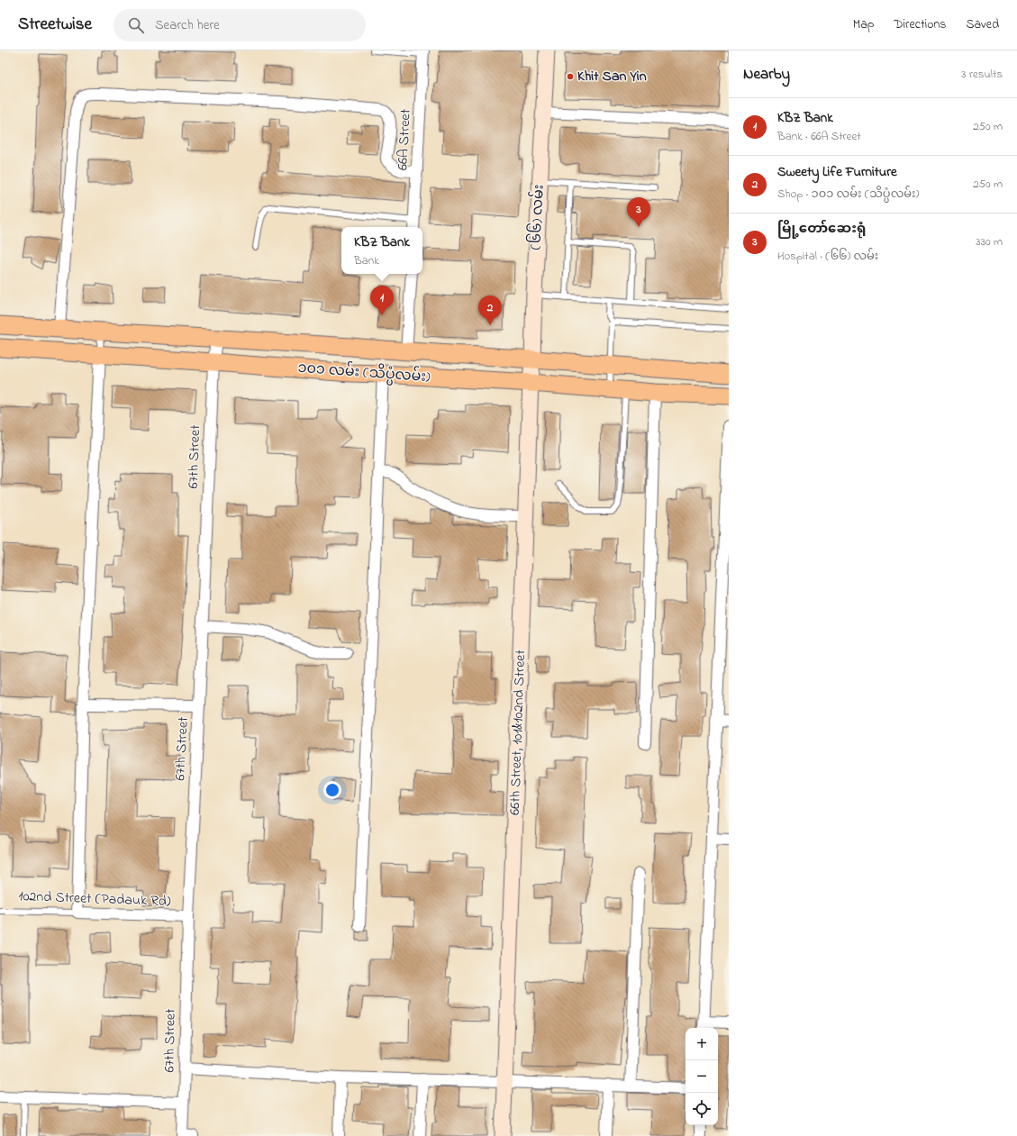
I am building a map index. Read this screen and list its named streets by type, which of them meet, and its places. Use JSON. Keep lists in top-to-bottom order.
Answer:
{
  "streets": {
    "main road": ["၁၀၁ လမ်း (သိပ္ပံလမ်း)"],
    "street": [
      "66A Street",
      "(၆၆) လမ်း",
      "67th Street",
      "66th Street, 101&102nd Street",
      "102nd Street (Padauk Rd)"
    ]
  },
  "crossings": [
    ["(၆၆) လမ်း", "၁၀၁ လမ်း (သိပ္ပံလမ်း)"],
    ["(၆၆) လမ်း", "66th Street, 101&102nd Street"],
    ["၁၀၁ လမ်း (သိပ္ပံလမ်း)", "67th Street"],
    ["၁၀၁ လမ်း (သိပ္ပံလမ်း)", "66th Street, 101&102nd Street"],
    ["67th Street", "102nd Street (Padauk Rd)"]
  ],
  "places": ["Khit San Yin"],
  "page": {
    "header": "Streetwise",
    "search": "Search here",
    "nav": ["Map", "Directions", "Saved"],
    "heading": ["Nearby", "3 results"],
    "list": [
      {
        "mark": "1",
        "name": "KBZ Bank",
        "note": "Bank · 66A Street",
        "value": "250 m"
      },
      {
        "mark": "2",
        "name": "Sweety Life Furniture",
        "note": "Shop · ၁၀၁ လမ်း (သိပ္ပံလမ်း)",
        "value": "250 m"
      },
      {
        "mark": "3",
        "name": "မြို့တော်ဆေးရုံ",
        "note": "Hospital · (၆၆) လမ်း",
        "value": "330 m"
      }
    ],
    "pins": ["3", "1", "2"],
    "popup": ["KBZ Bank", "Bank"],
    "map_buttons": ["+", "−"]
  }
}
